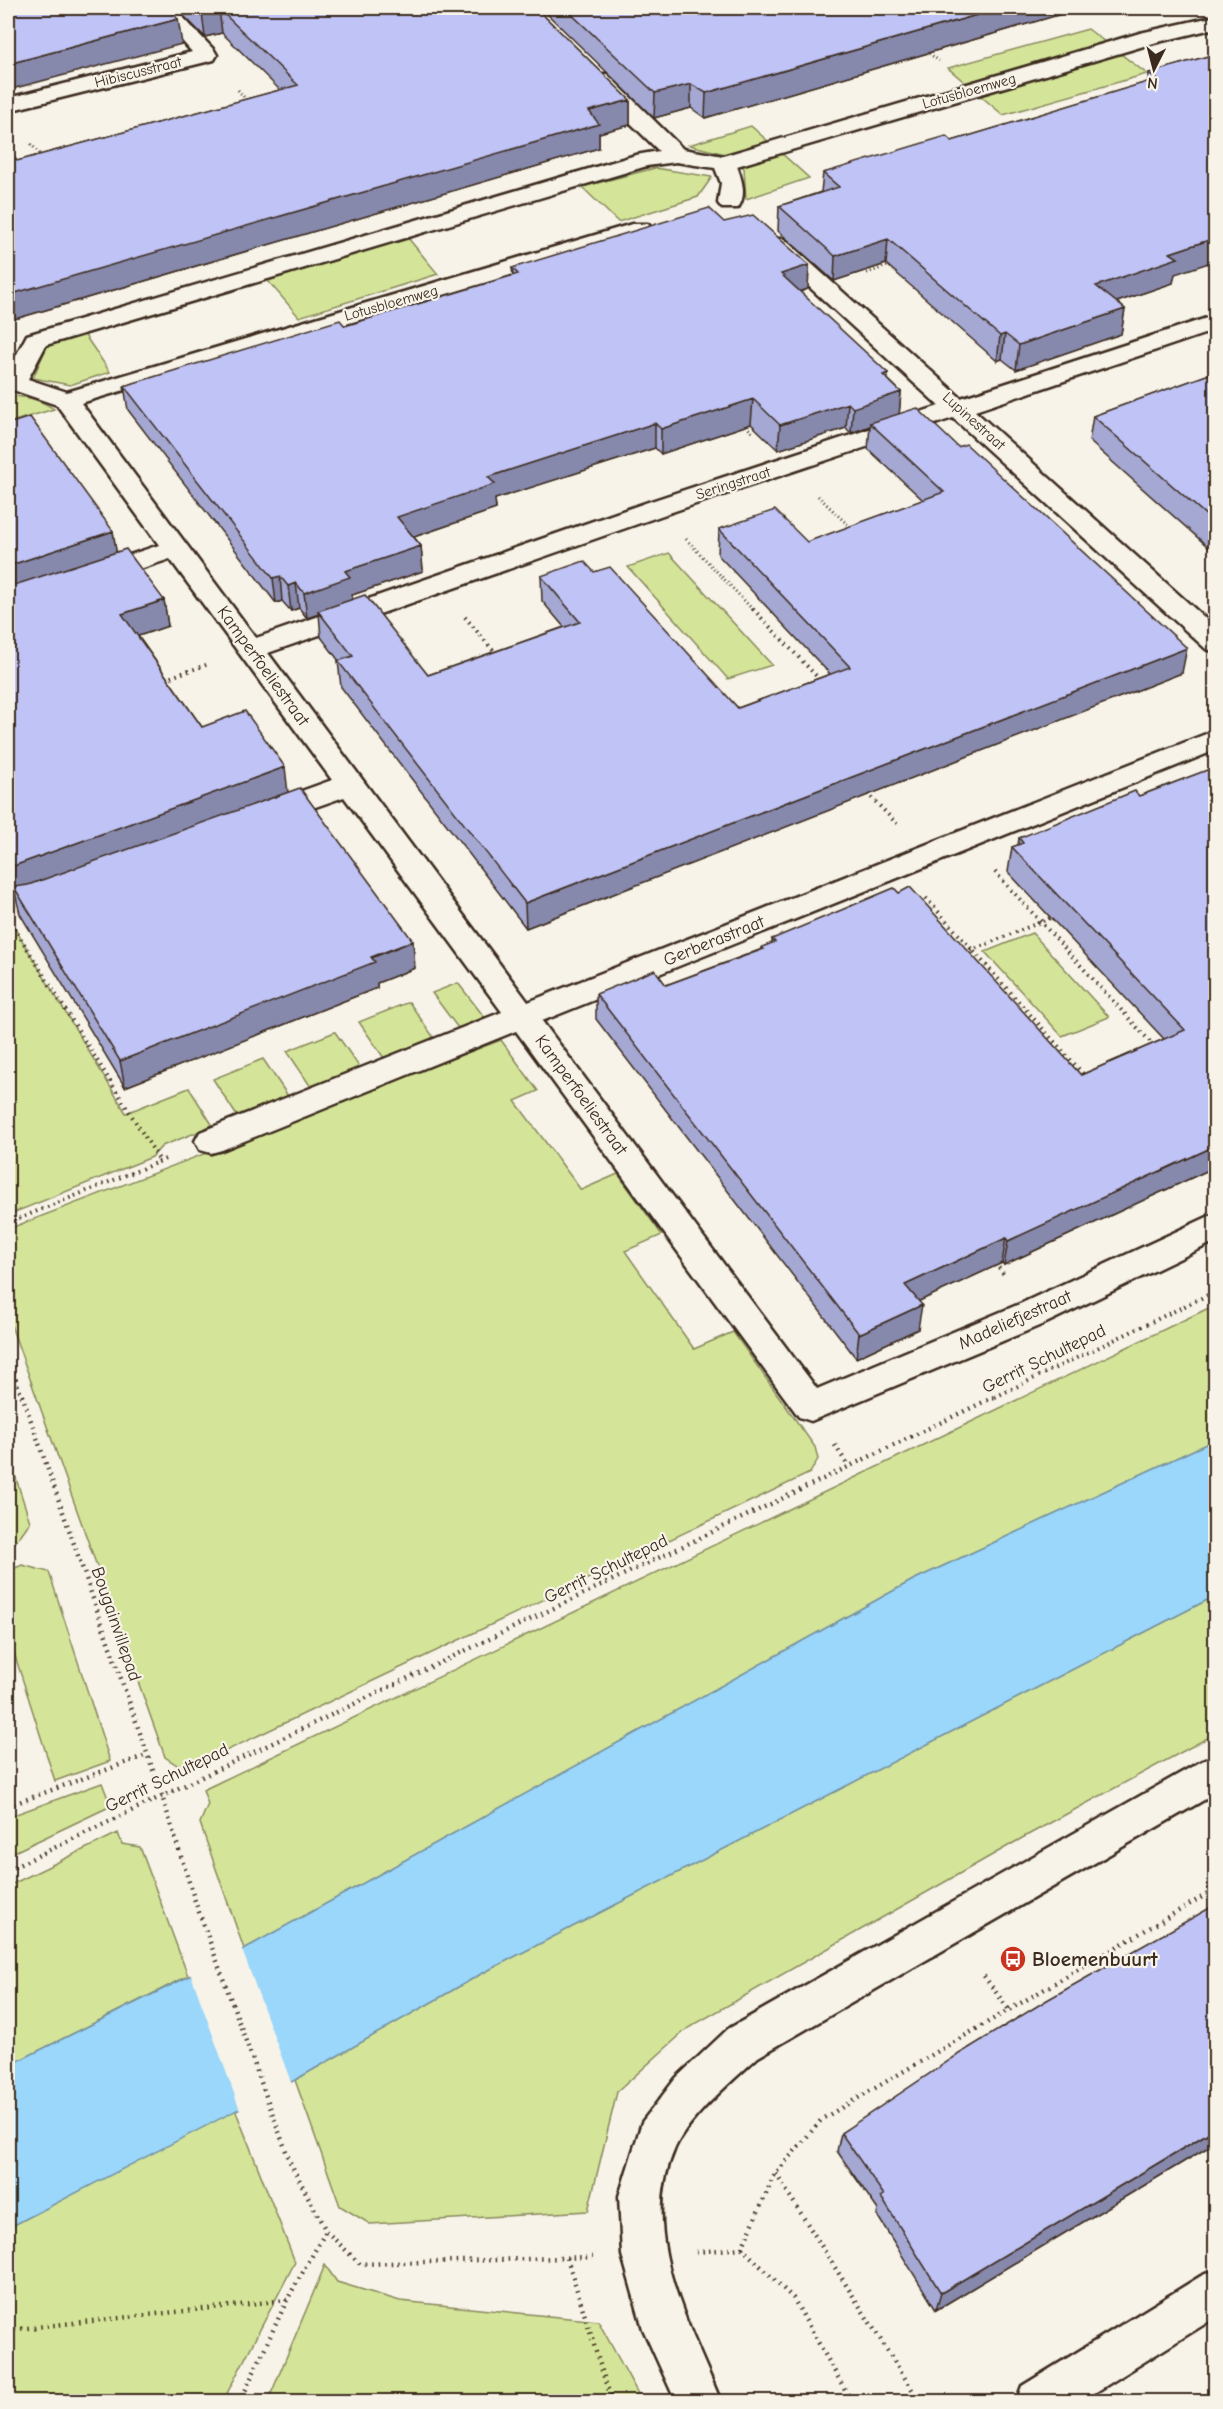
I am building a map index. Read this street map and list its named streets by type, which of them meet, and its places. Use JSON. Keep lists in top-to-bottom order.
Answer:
{
  "streets": {
    "street": [
      "Hibiscusstraat",
      "Lotusbloemweg",
      "Lupinestraat",
      "Seringstraat",
      "Kamperfoeliestraat",
      "Gerberastraat",
      "Madeliefjestraat"
    ],
    "path": ["Gerrit Schultepad", "Bougainvillepad"]
  },
  "crossings": [
    ["Lotusbloemweg", "Lupinestraat"],
    ["Lotusbloemweg", "Kamperfoeliestraat"],
    ["Lupinestraat", "Seringstraat"],
    ["Seringstraat", "Kamperfoeliestraat"],
    ["Kamperfoeliestraat", "Gerberastraat"],
    ["Kamperfoeliestraat", "Madeliefjestraat"],
    ["Gerrit Schultepad", "Bougainvillepad"]
  ],
  "places": {
    "bus stop": ["Bloemenbuurt"]
  },
  "north": "bottom"
}
